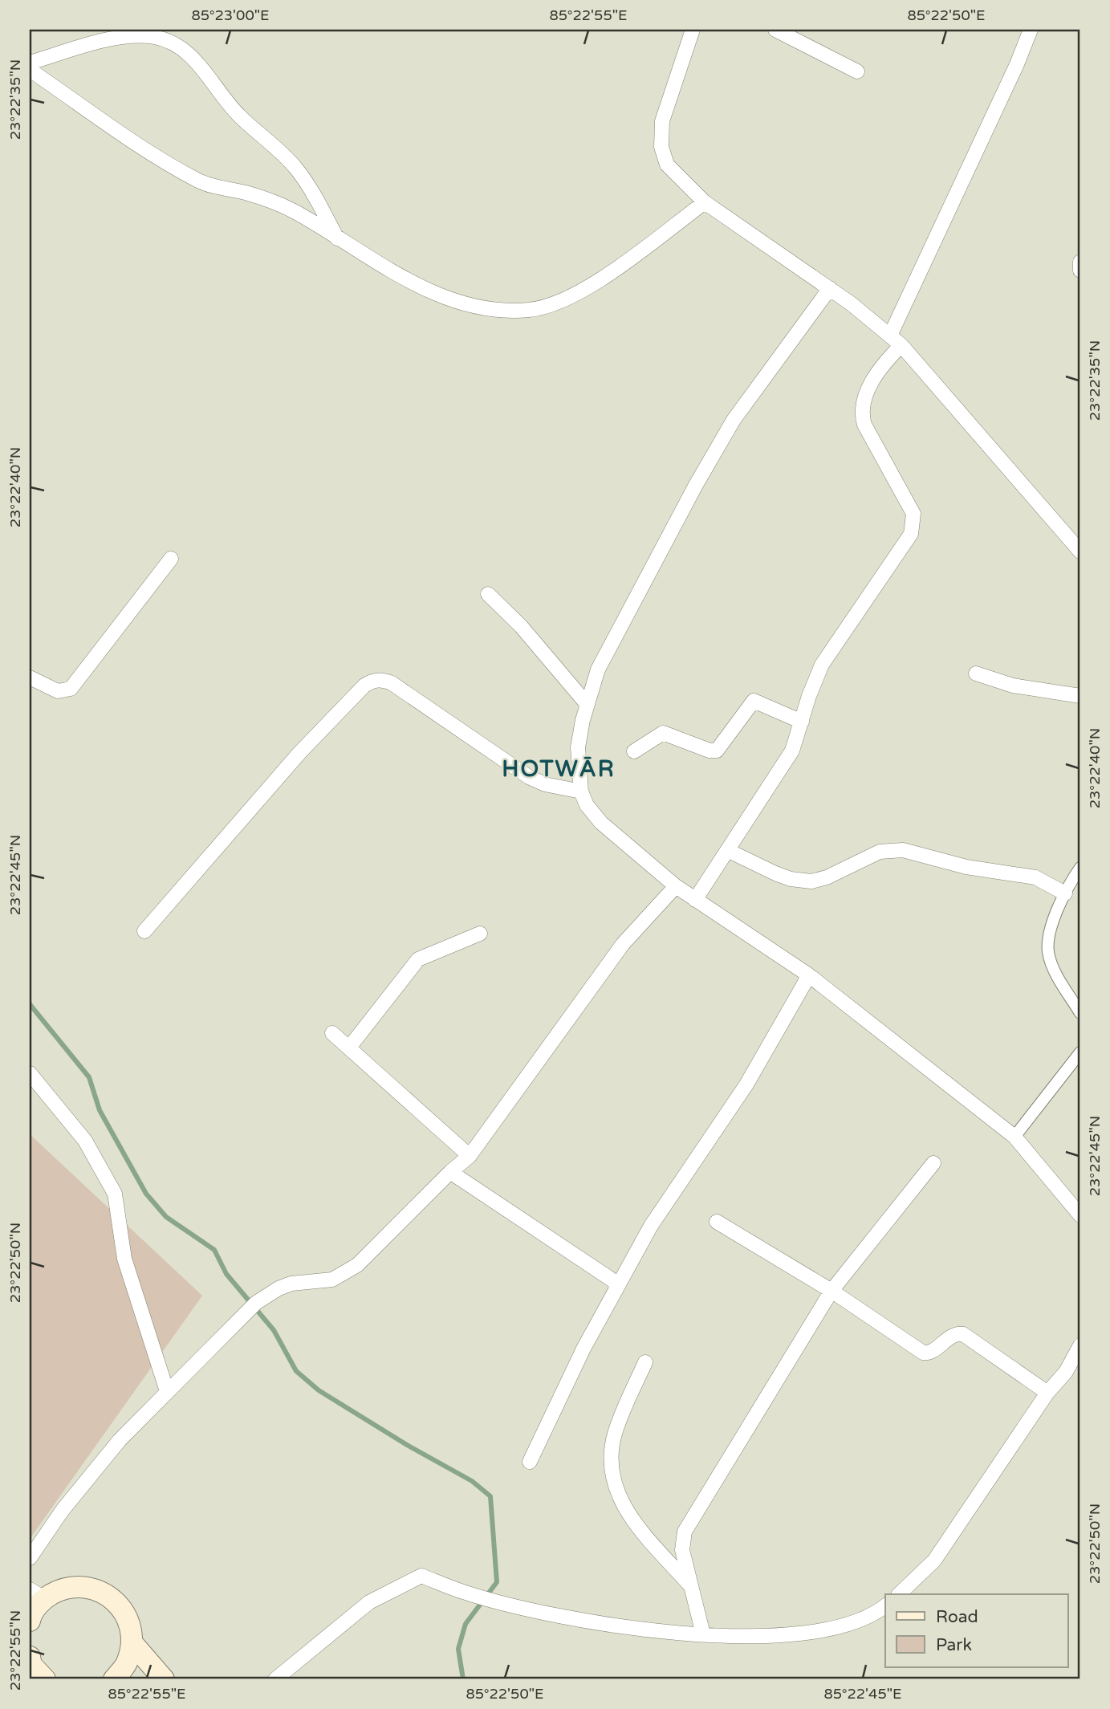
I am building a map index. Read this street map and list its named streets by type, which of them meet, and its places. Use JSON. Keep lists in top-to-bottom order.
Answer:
{
  "districts": ["HOTWĀR"],
  "legend": ["Road", "Park"],
  "coordinates": [
    "85°23'00\"E",
    "85°22'55\"E",
    "85°22'50\"E",
    "23°22'35\"N",
    "23°22'40\"N",
    "23°22'45\"N",
    "23°22'50\"N",
    "23°22'55\"N",
    "85°22'45\"E"
  ]
}
